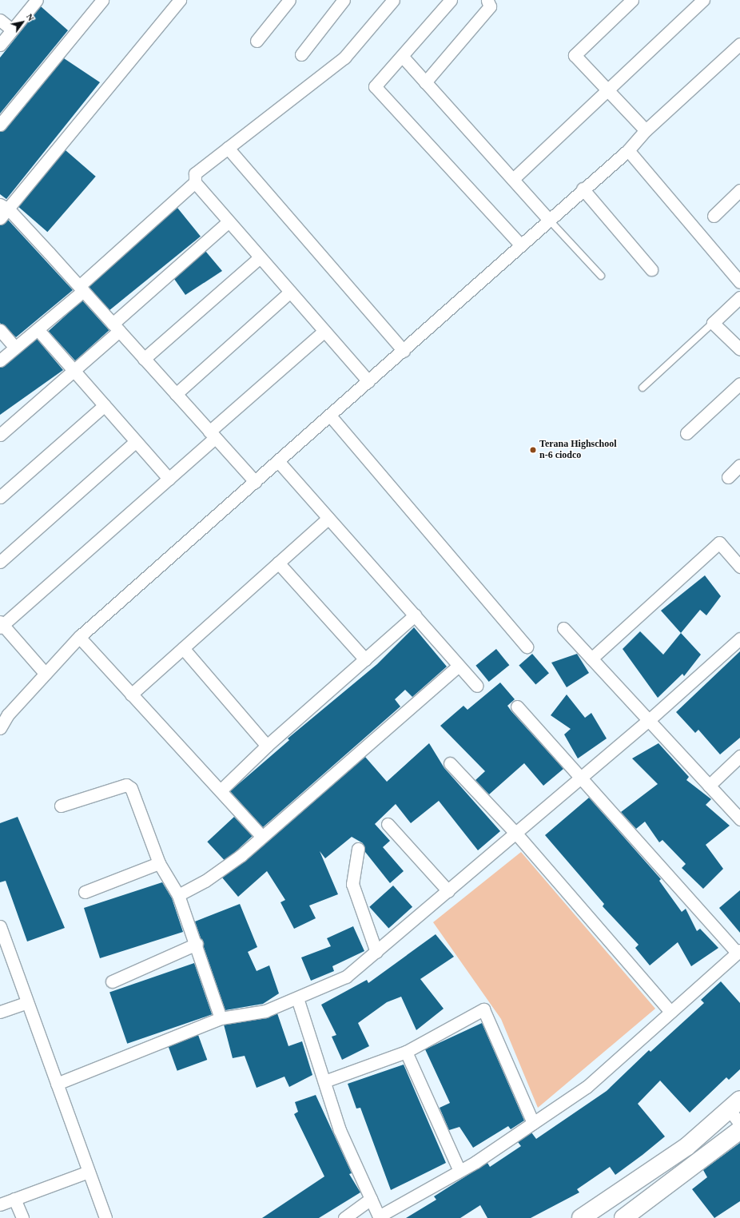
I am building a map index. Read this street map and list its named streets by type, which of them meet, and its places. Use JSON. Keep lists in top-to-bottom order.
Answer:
{
  "places": ["Terana Highschool n-6 ciodco"],
  "north": "top right"
}
